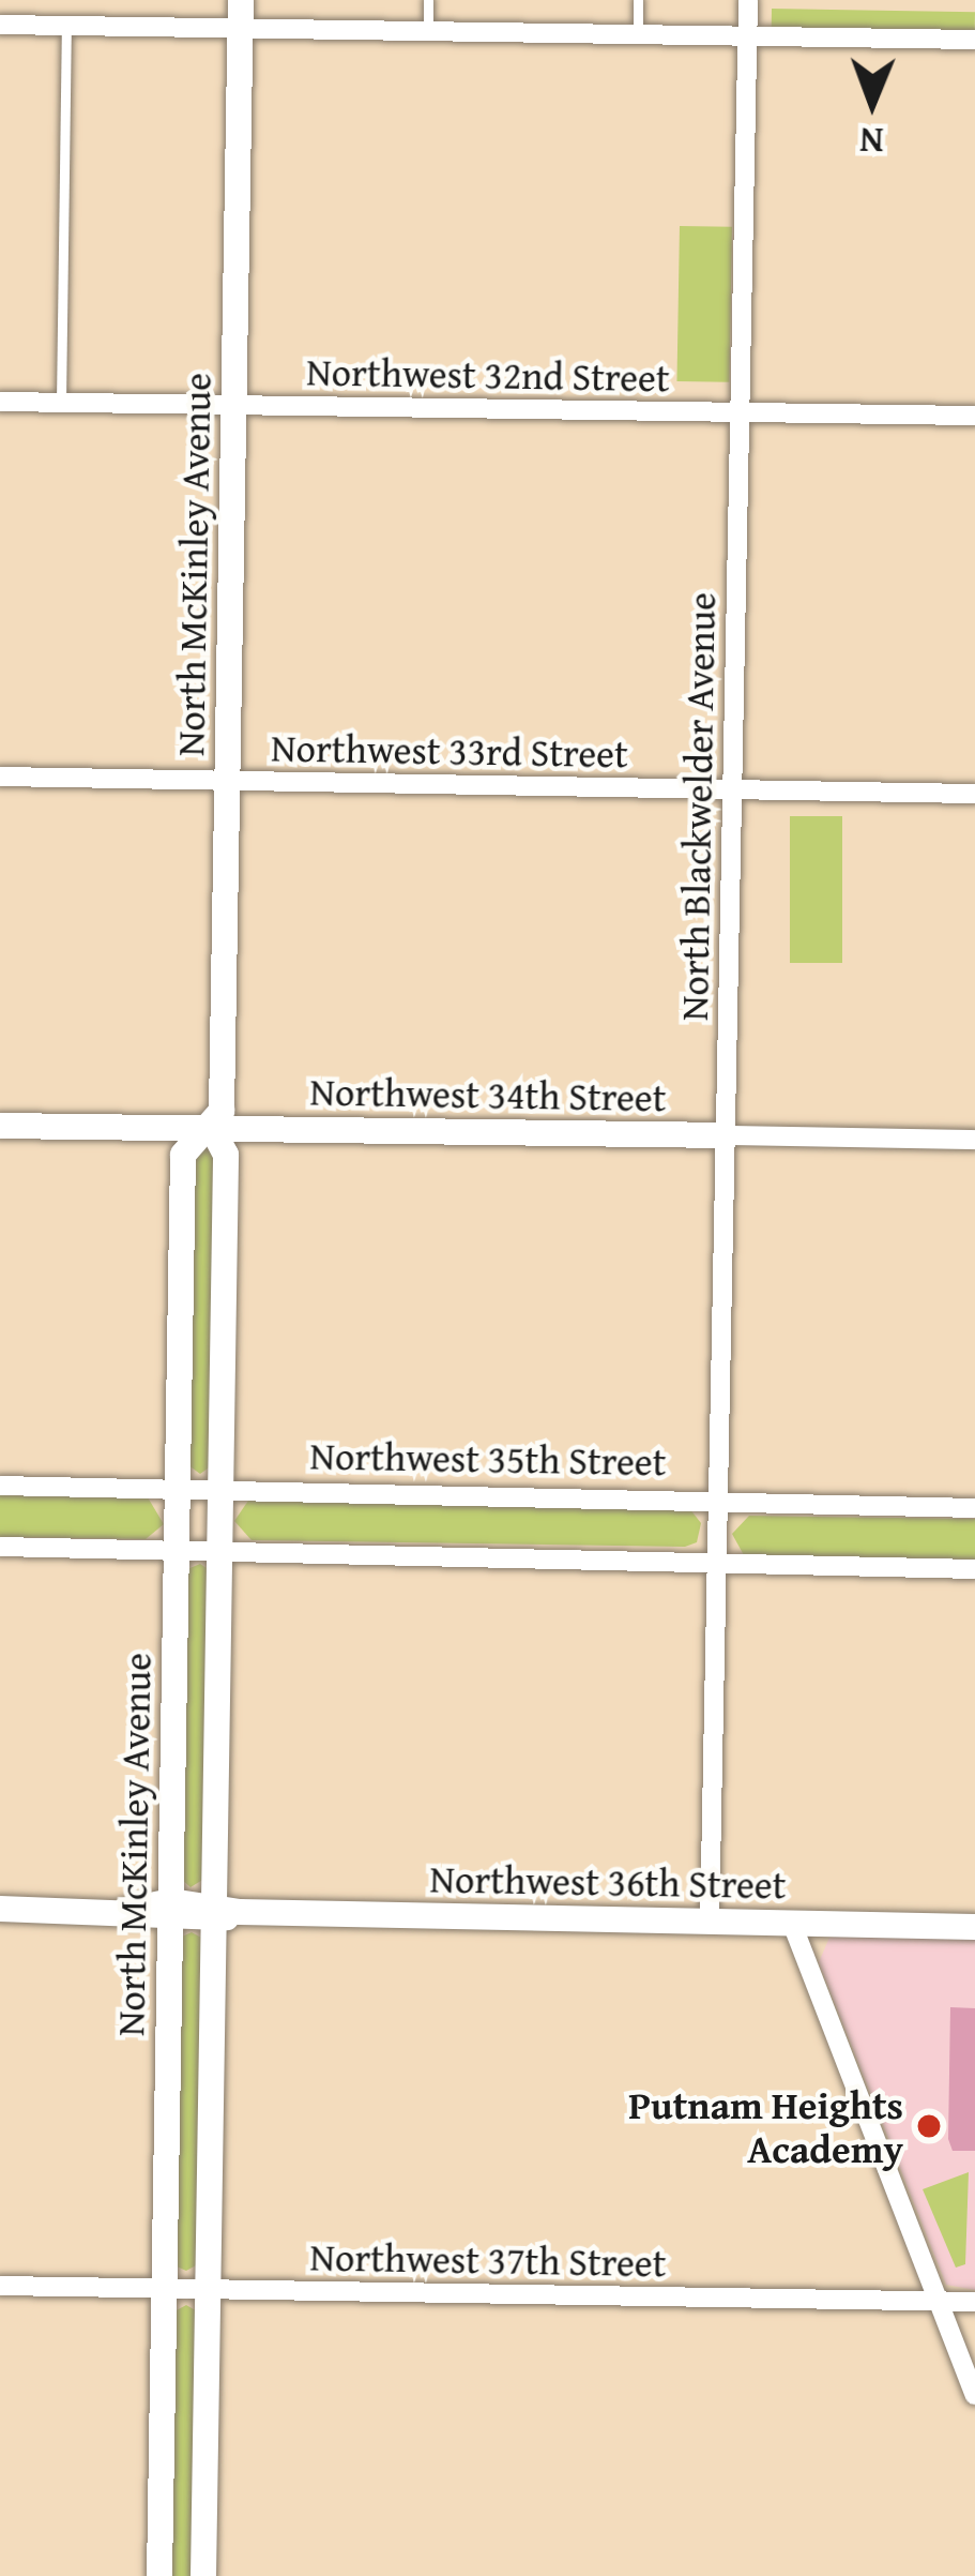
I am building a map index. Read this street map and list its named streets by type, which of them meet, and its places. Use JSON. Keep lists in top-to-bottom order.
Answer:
{
  "streets": {
    "street": [
      "Northwest 32nd Street",
      "North McKinley Avenue",
      "Northwest 33rd Street",
      "North Blackwelder Avenue",
      "Northwest 34th Street",
      "Northwest 35th Street",
      "Northwest 36th Street",
      "Northwest 37th Street"
    ]
  },
  "crossings": [
    ["Northwest 32nd Street", "North McKinley Avenue"],
    ["Northwest 32nd Street", "North Blackwelder Avenue"],
    ["North McKinley Avenue", "Northwest 33rd Street"],
    ["North McKinley Avenue", "Northwest 34th Street"],
    ["North McKinley Avenue", "Northwest 35th Street"],
    ["North McKinley Avenue", "Northwest 36th Street"],
    ["North McKinley Avenue", "Northwest 37th Street"],
    ["Northwest 33rd Street", "North Blackwelder Avenue"],
    ["North Blackwelder Avenue", "Northwest 34th Street"],
    ["North Blackwelder Avenue", "Northwest 35th Street"],
    ["North Blackwelder Avenue", "Northwest 36th Street"]
  ],
  "places": ["Putnam Heights Academy"],
  "north": "bottom"
}
